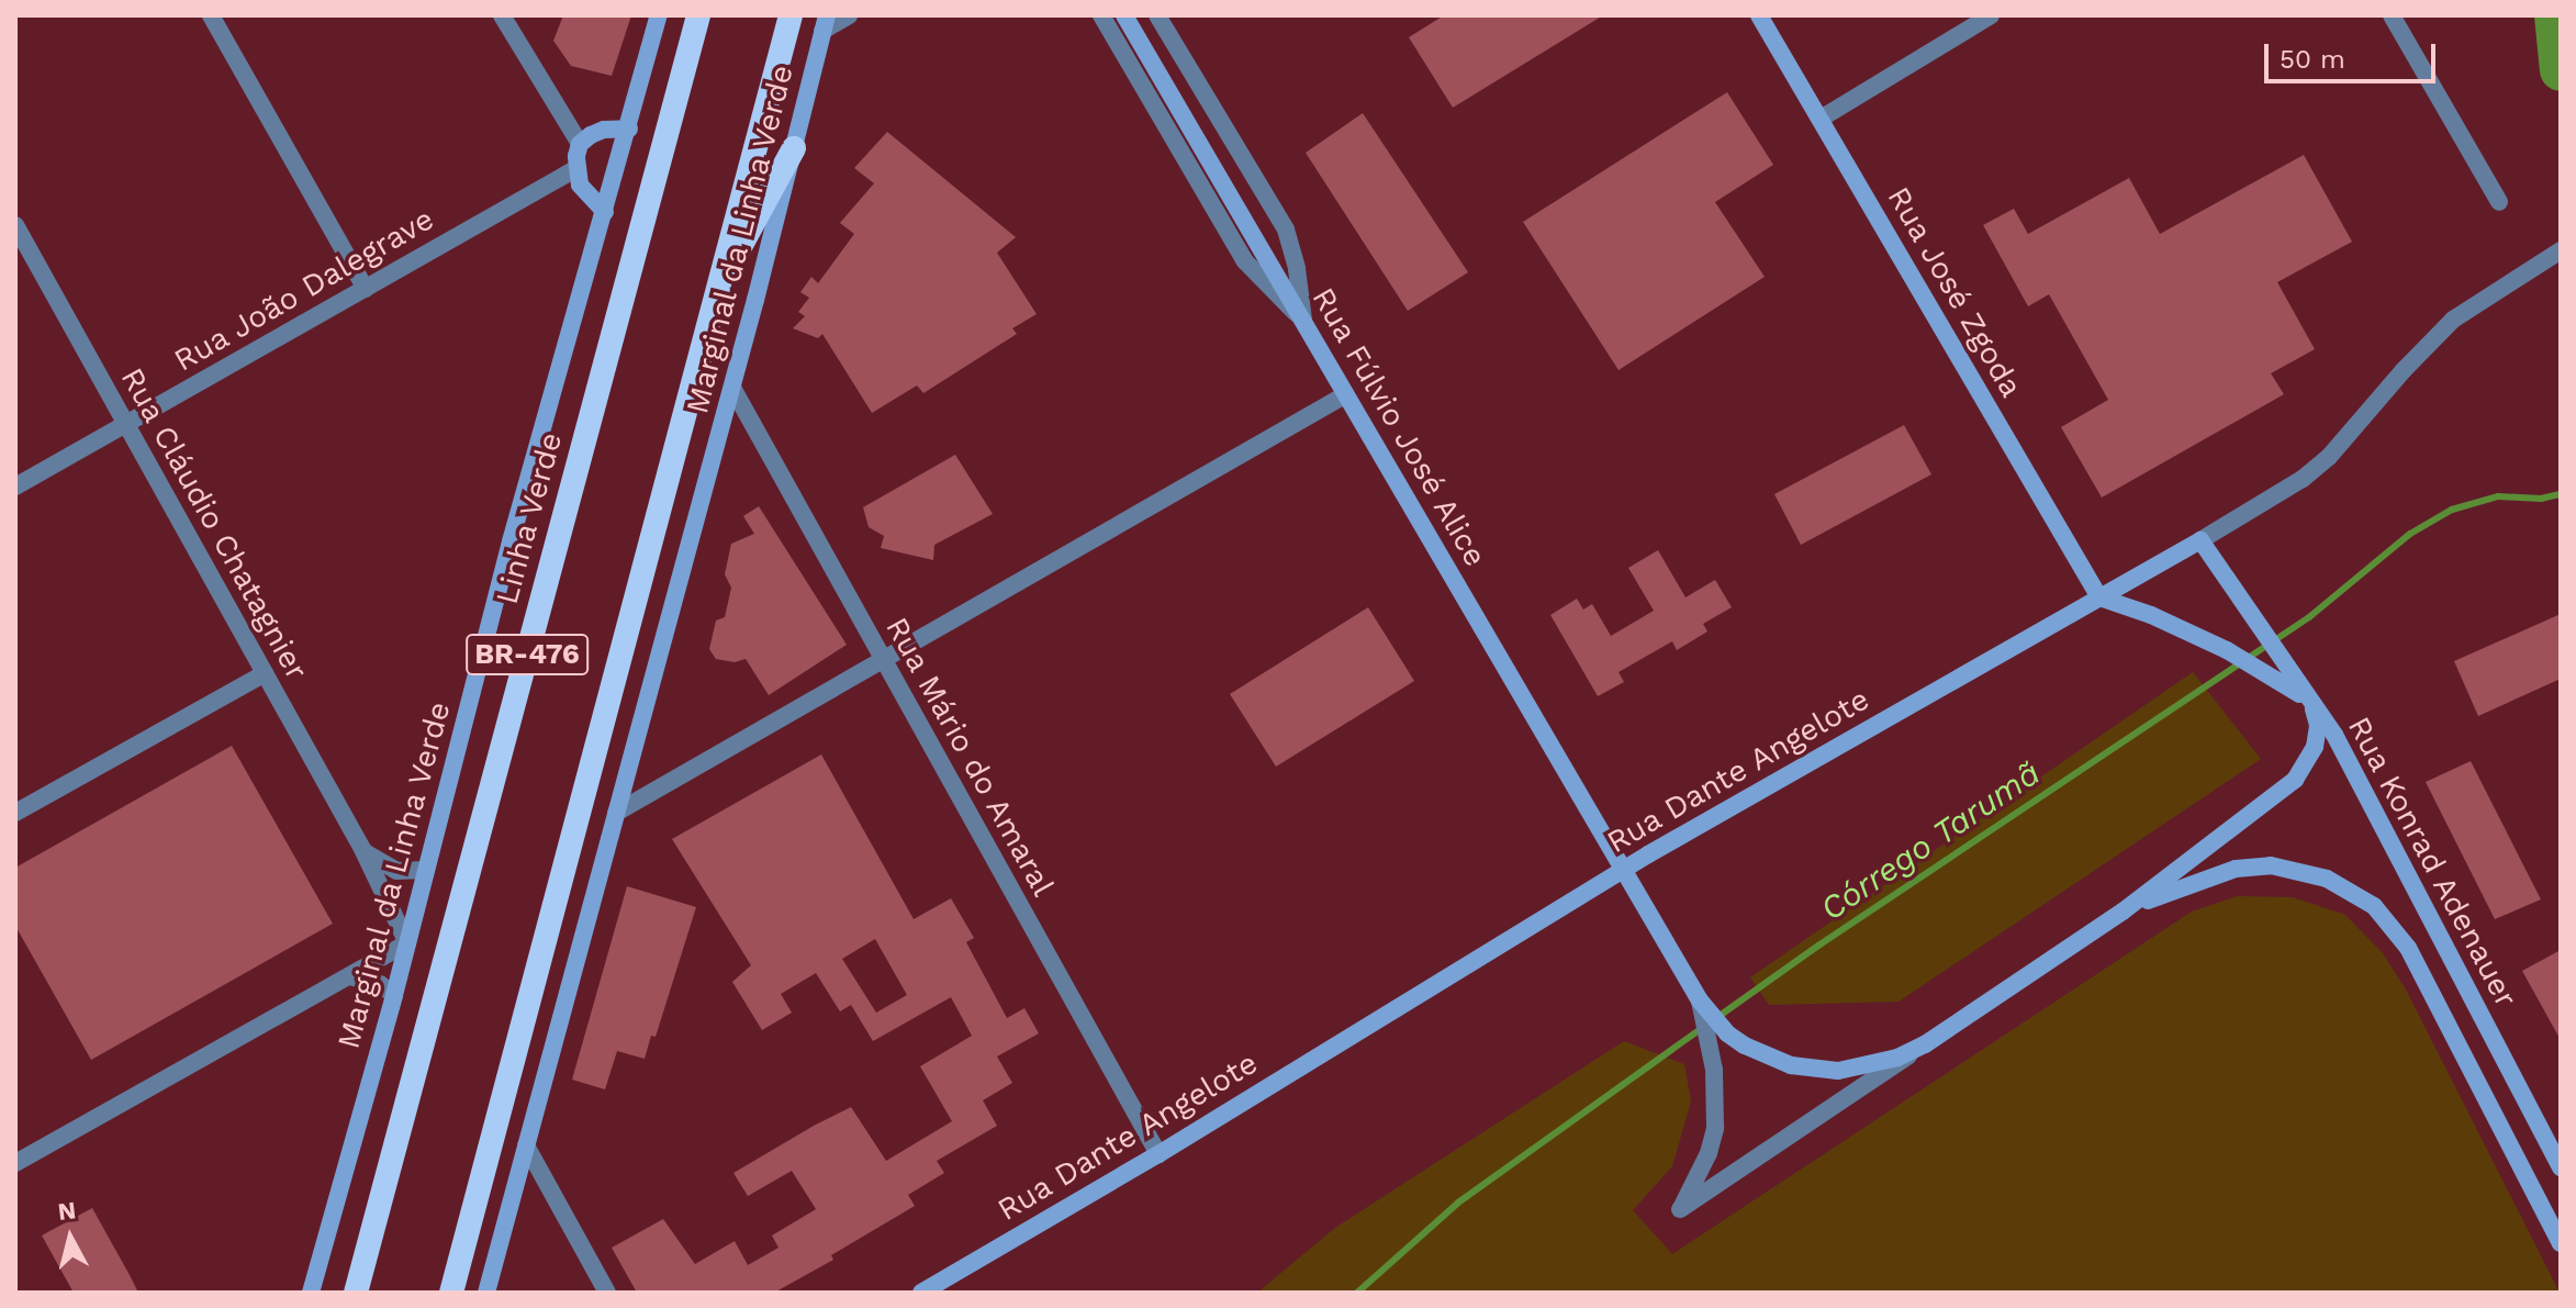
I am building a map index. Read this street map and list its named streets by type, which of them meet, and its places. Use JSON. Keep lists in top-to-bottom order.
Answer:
{
  "streets": {
    "highway": ["Linha Verde", "BR-476"],
    "main road": [
      "Marginal da Linha Verde",
      "Rua José Zgoda",
      "Rua Fúlvio José Alice",
      "Rua Dante Angelote",
      "Rua Konrad Adenauer"
    ],
    "street": ["Rua João Dalegrave", "Rua Cláudio Chatagnier", "Rua Mário do Amaral"]
  },
  "crossings": [
    ["Marginal da Linha Verde", "Rua Cláudio Chatagnier"],
    ["Marginal da Linha Verde", "Rua Mário do Amaral"],
    ["Rua João Dalegrave", "Rua Cláudio Chatagnier"],
    ["Rua José Zgoda", "Rua Dante Angelote"],
    ["Rua José Zgoda", "Rua Konrad Adenauer"],
    ["Rua Fúlvio José Alice", "Rua Dante Angelote"],
    ["Rua Fúlvio José Alice", "Rua Konrad Adenauer"],
    ["Rua Mário do Amaral", "Rua Dante Angelote"],
    ["Rua Dante Angelote", "Rua Konrad Adenauer"]
  ],
  "water": ["Córrego Tarumã"],
  "scale_bar": "50 m",
  "north": "top"
}
